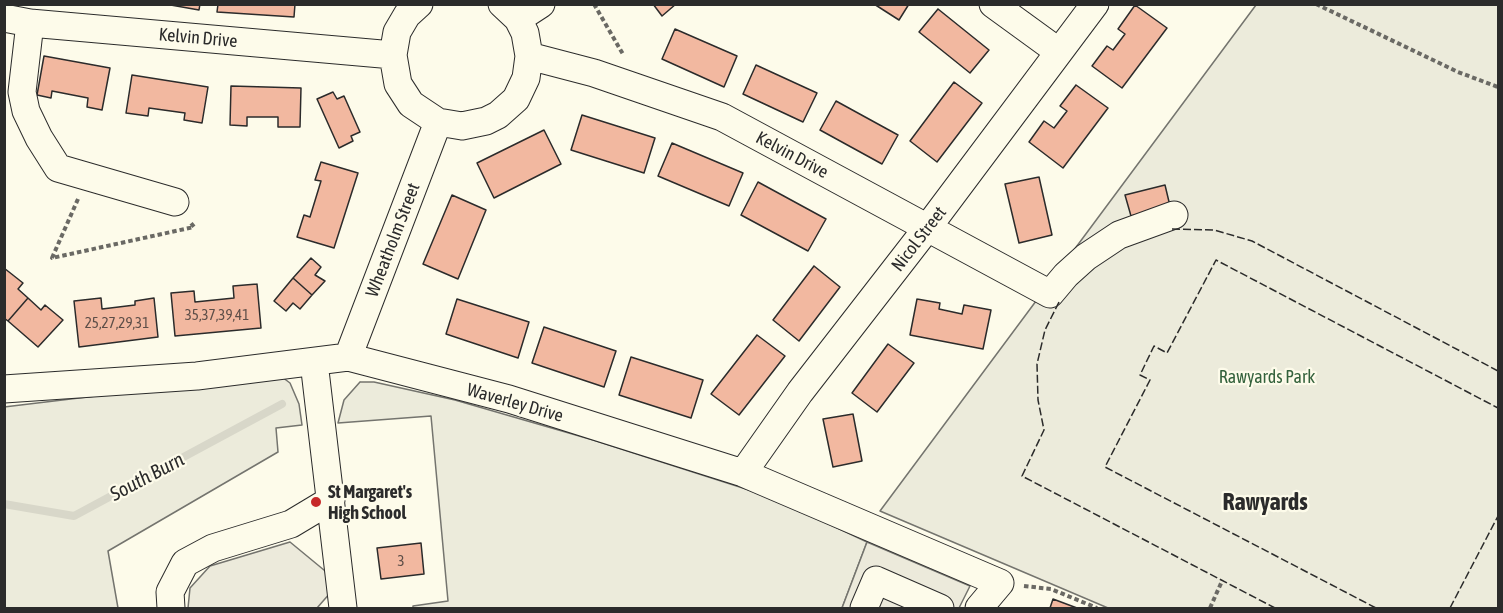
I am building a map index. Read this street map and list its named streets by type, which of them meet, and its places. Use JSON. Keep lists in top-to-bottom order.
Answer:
{
  "streets": {
    "street": [
      "Kelvin Drive",
      "Nicol Street",
      "Wheatholm Street",
      "Waverley Drive"
    ]
  },
  "crossings": [
    ["Kelvin Drive", "Nicol Street"],
    ["Nicol Street", "Waverley Drive"],
    ["Wheatholm Street", "Waverley Drive"]
  ],
  "districts": ["Rawyards"],
  "water": ["South Burn"],
  "parks": ["Rawyards Park"],
  "places": ["St Margaret's High School"],
  "house_numbers": ["35,37,39,41", "25,27,29,31", "3"]
}
